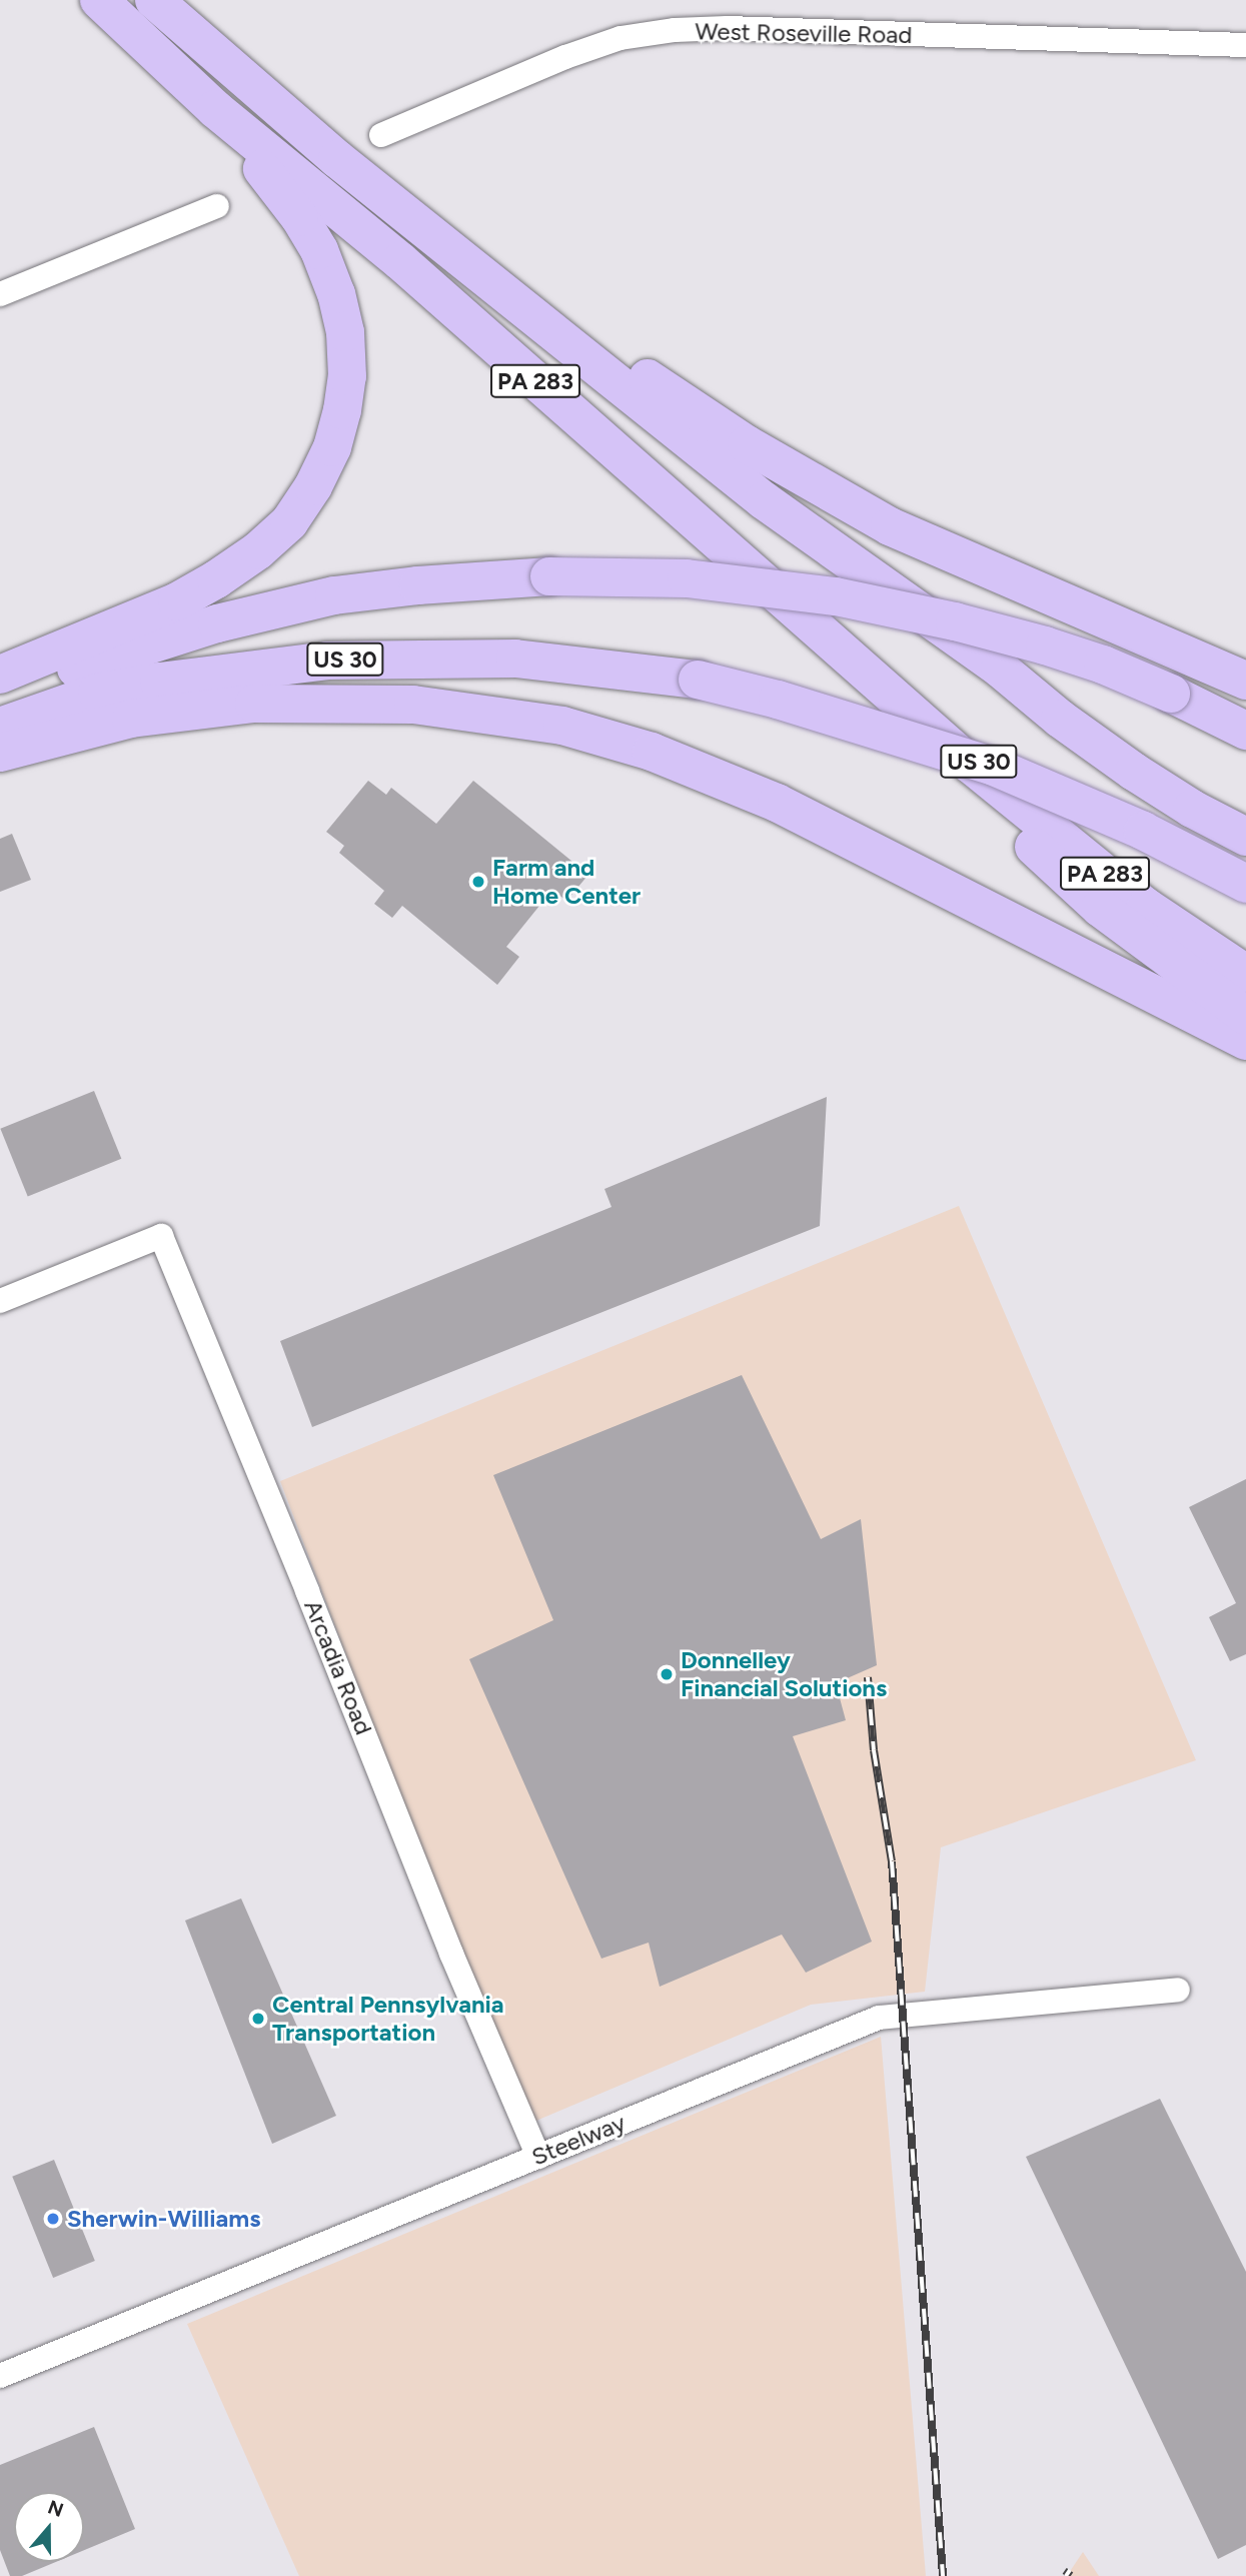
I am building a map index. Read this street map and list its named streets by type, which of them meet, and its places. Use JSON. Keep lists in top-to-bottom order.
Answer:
{
  "streets": {
    "highway": ["PA 283", "US 30"],
    "street": ["West Roseville Road", "Arcadia Road", "Steelway"]
  },
  "crossings": [
    ["Arcadia Road", "Steelway"]
  ],
  "places": [
    "Farm and Home Center",
    "Donnelley Financial Solutions",
    "Central Pennsylvania Transportation",
    "Sherwin-Williams"
  ],
  "north": "top"
}
